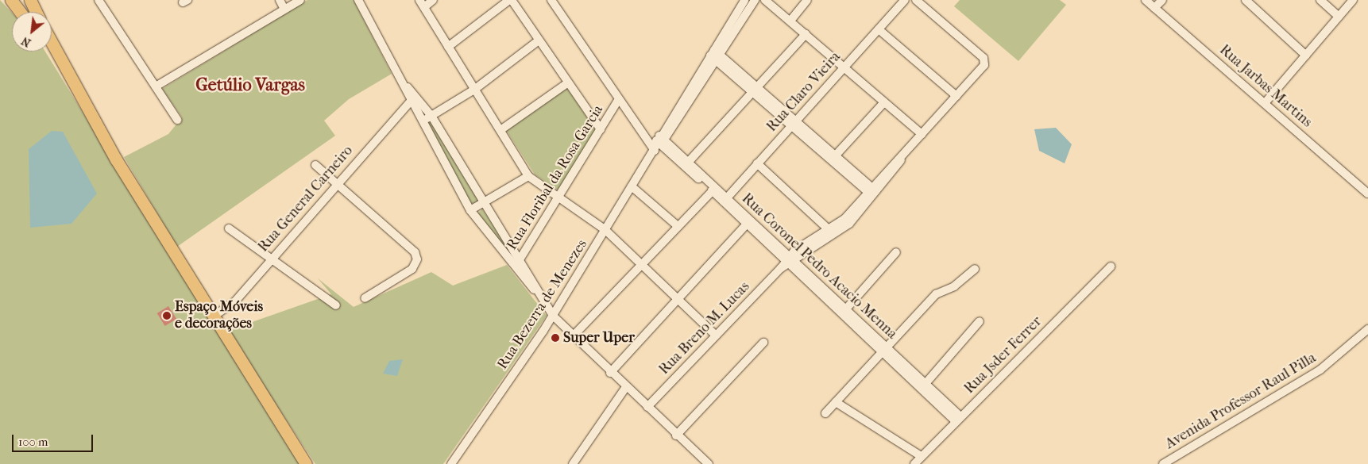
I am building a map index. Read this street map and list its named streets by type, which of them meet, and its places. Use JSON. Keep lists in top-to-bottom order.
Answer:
{
  "streets": {
    "street": [
      "Rua Jarbas Martins",
      "Rua Claro Vieira",
      "Rua Floribal da Rosa Garcia",
      "Rua General Carneiro",
      "Rua Coronel Pedro Acacio Menna",
      "Rua Bezerra de Menezes",
      "Rua Breno M. Lucas",
      "Rua Jsder Ferrer",
      "Avenida Professor Raul Pilla"
    ]
  },
  "crossings": [
    ["Rua Claro Vieira", "Rua Coronel Pedro Acacio Menna"],
    ["Rua Coronel Pedro Acacio Menna", "Rua Bezerra de Menezes"],
    ["Rua Coronel Pedro Acacio Menna", "Rua Breno M. Lucas"],
    ["Rua Coronel Pedro Acacio Menna", "Rua Jsder Ferrer"]
  ],
  "districts": ["Getúlio Vargas"],
  "places": ["Espaço Móveis e decorações", "Super Uper"],
  "scale_bar": "100 m",
  "north": "bottom left"
}
